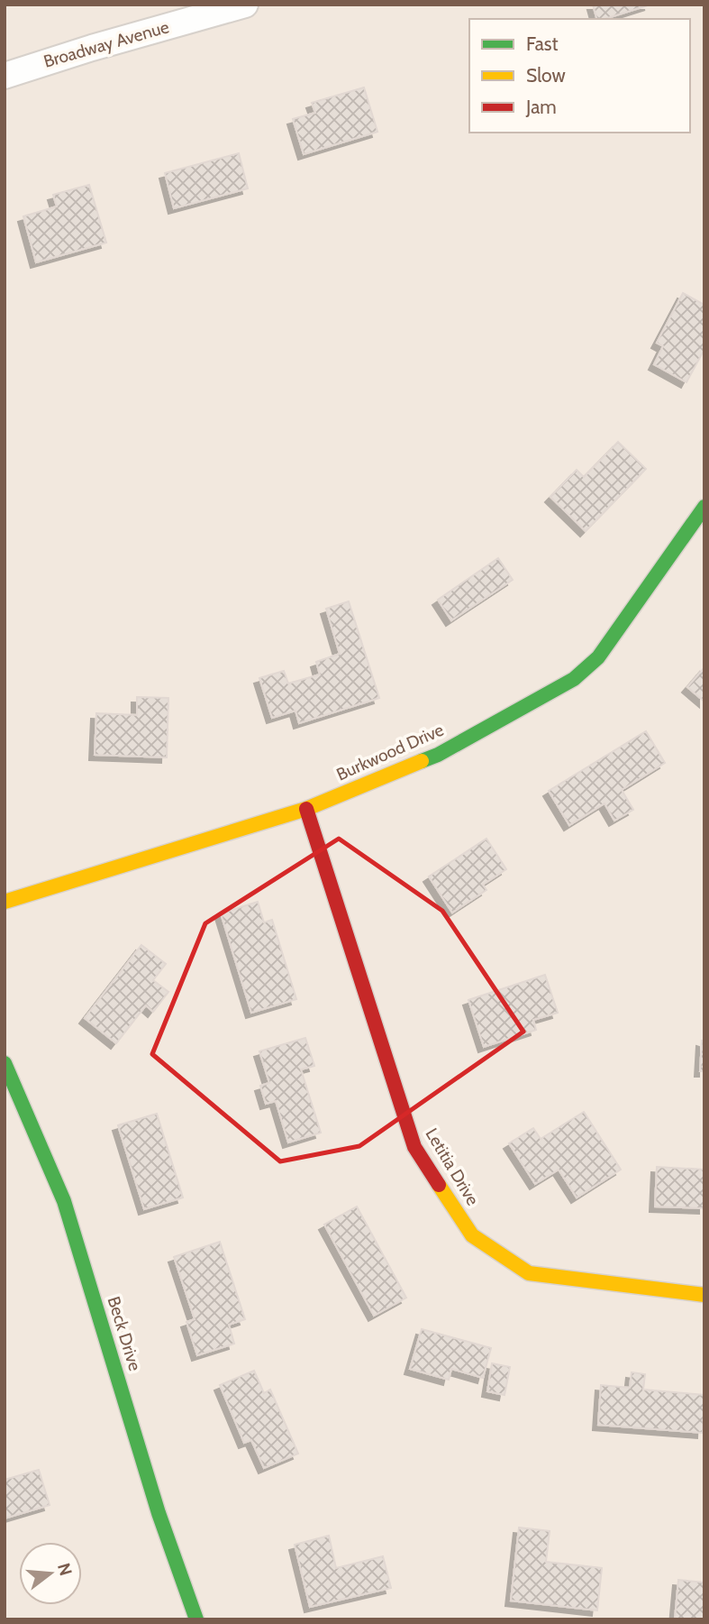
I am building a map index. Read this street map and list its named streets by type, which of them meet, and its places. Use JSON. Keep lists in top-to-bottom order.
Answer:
{
  "streets": {
    "street": [
      "Broadway Avenue",
      "Burkwood Drive",
      "Letitia Drive",
      "Beck Drive"
    ]
  },
  "crossings": [
    ["Burkwood Drive", "Letitia Drive"]
  ],
  "legend": ["Fast", "Slow", "Jam"],
  "north": "right"
}
